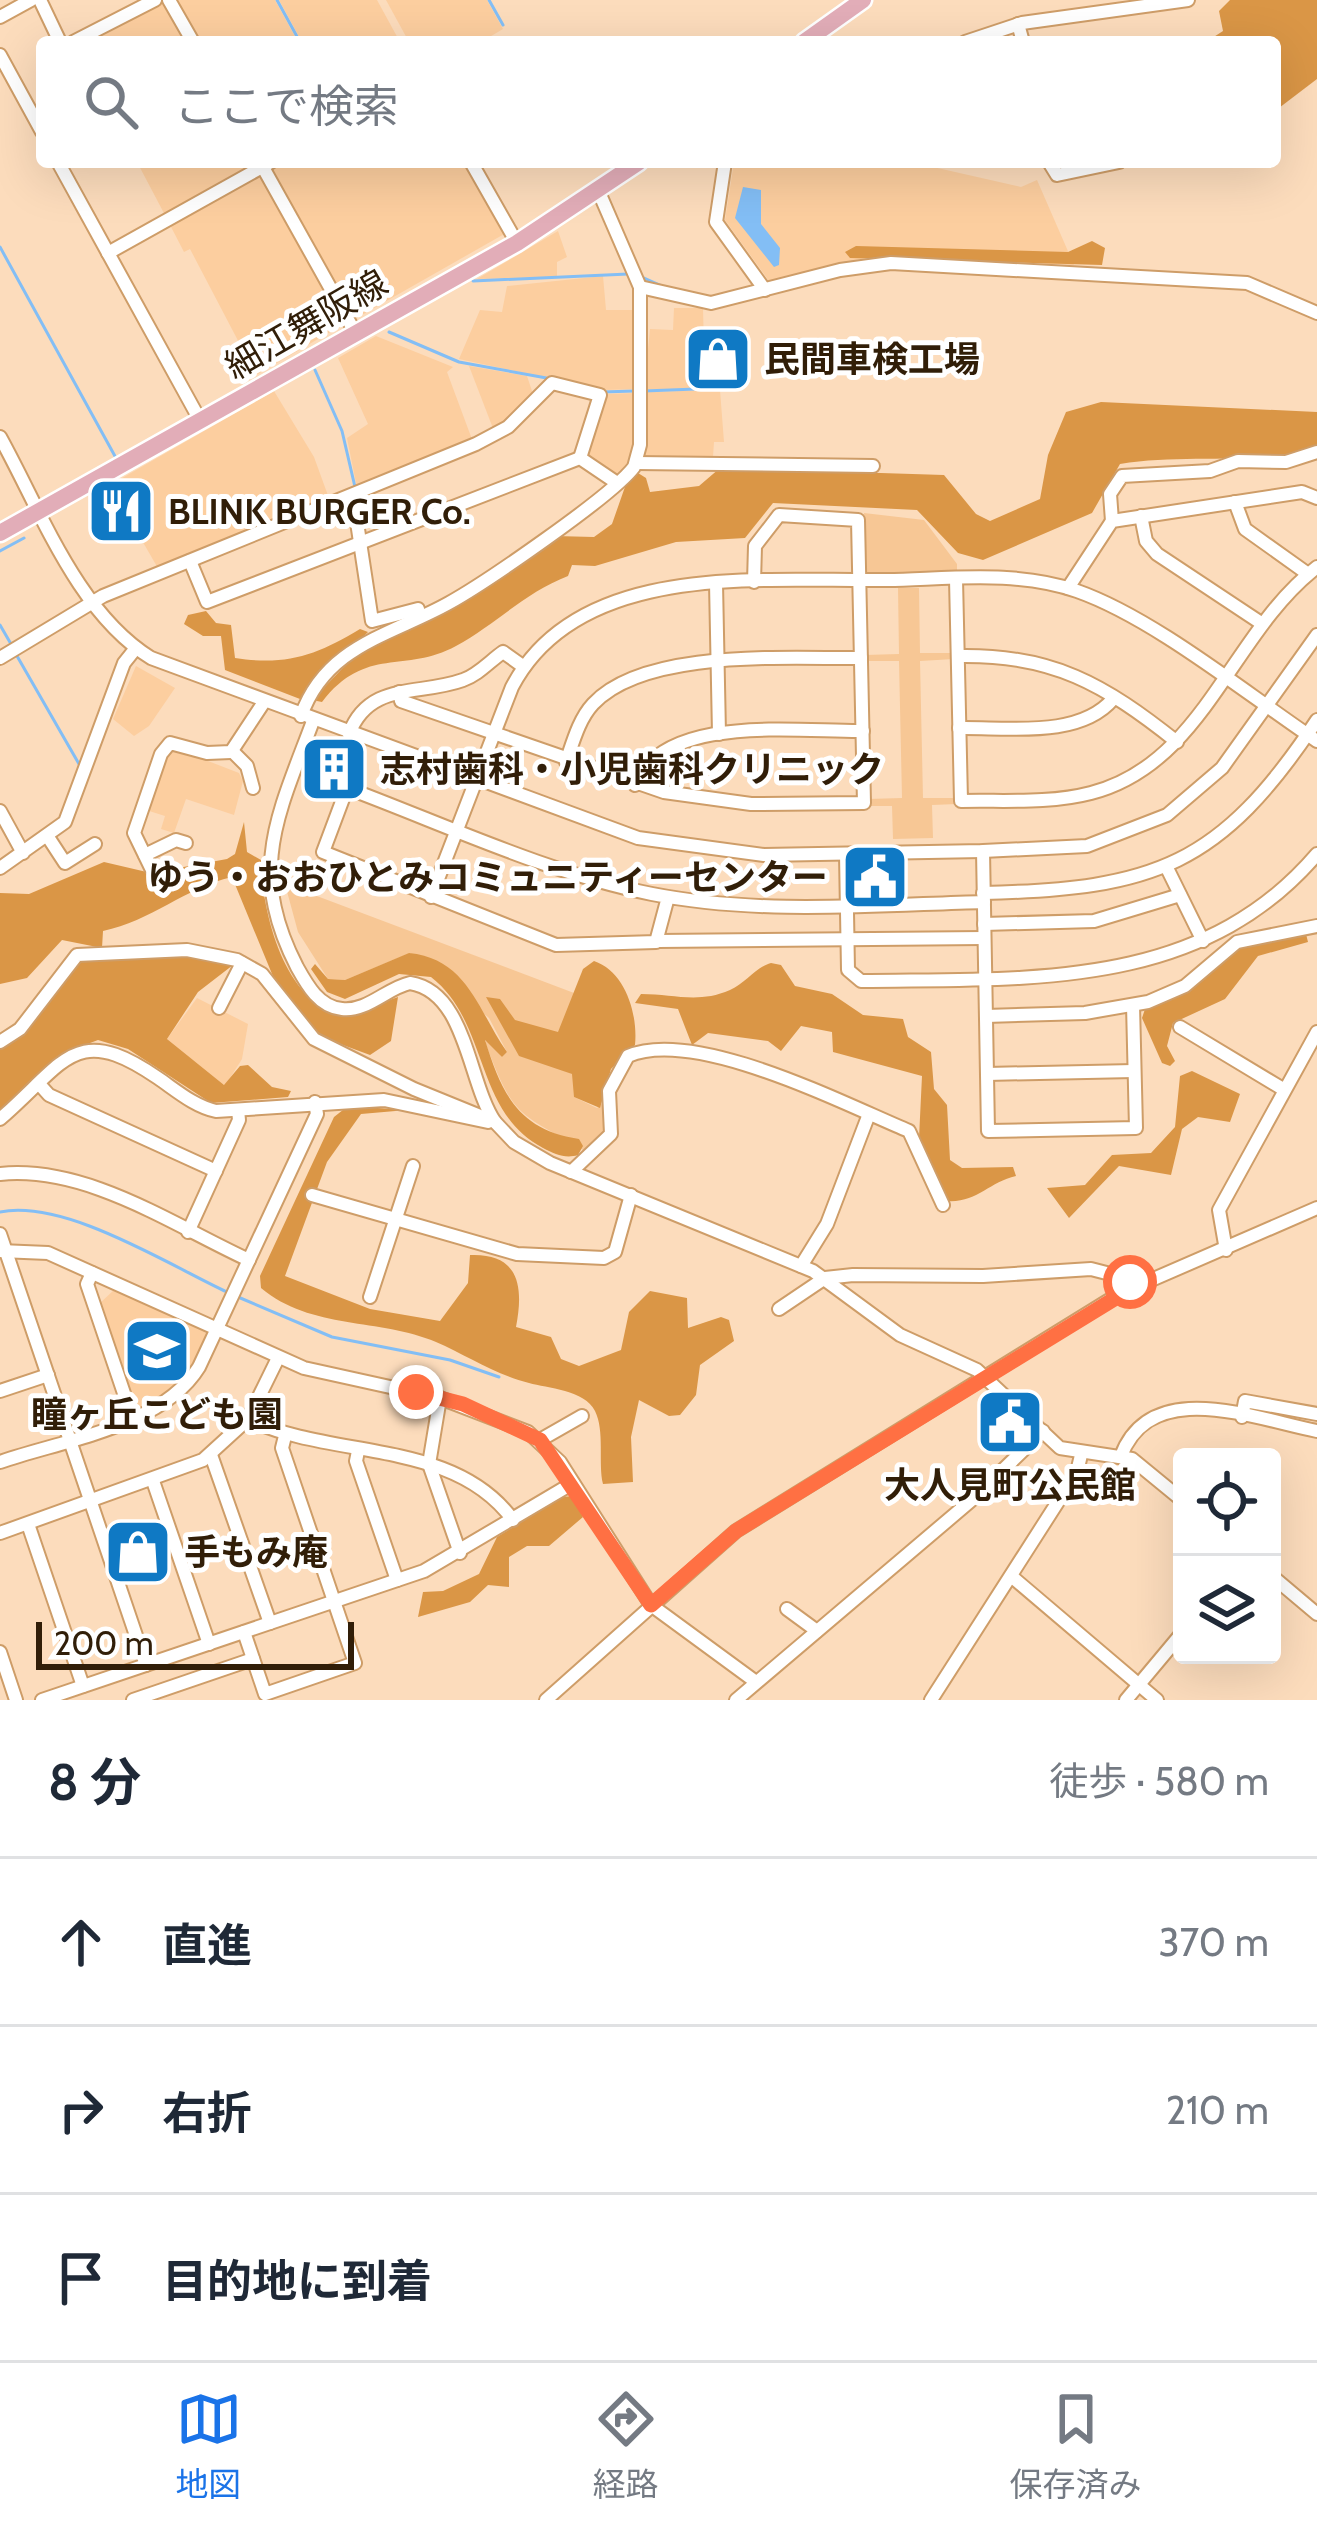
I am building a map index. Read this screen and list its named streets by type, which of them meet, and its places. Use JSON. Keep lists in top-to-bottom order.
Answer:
{
  "streets": {
    "main road": ["細江舞阪線"]
  },
  "places": {
    "shop": ["民間車検工場", "手もみ庵"],
    "restaurant": ["BLINK BURGER Co."],
    "building": ["志村歯科・小児歯科クリニック"],
    "public building": ["ゆう・おおひとみコミュニティーセンター", "大人見町公民館"],
    "school or university": ["瞳ヶ丘こども園"]
  },
  "scale_bar": "200 m",
  "page": {
    "search": "ここで検索",
    "scale": "200 m",
    "heading": ["8 分", "徒歩 · 580 m"],
    "list": [
      ["直進", "370 m"],
      ["右折", "210 m"],
      "目的地に到着"
    ],
    "nav": ["地図", "経路", "保存済み"]
  }
}
